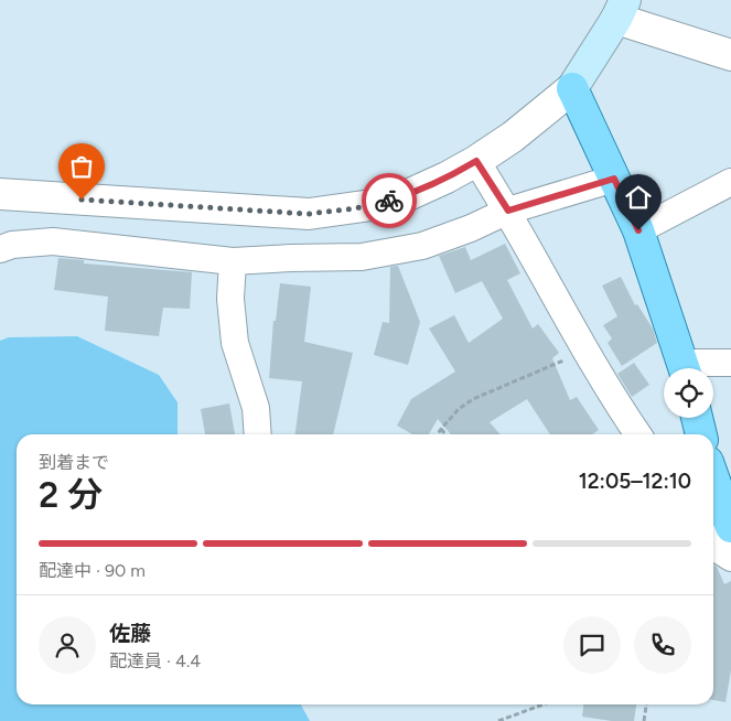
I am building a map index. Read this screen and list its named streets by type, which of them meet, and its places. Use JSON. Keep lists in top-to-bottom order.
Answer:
{
  "page": {
    "heading": ["2 分", "到着まで", "12:05–12:10"],
    "panel": ["佐藤", "配達員 · 4.4"],
    "bar": "配達中 · 90 m"
  }
}
